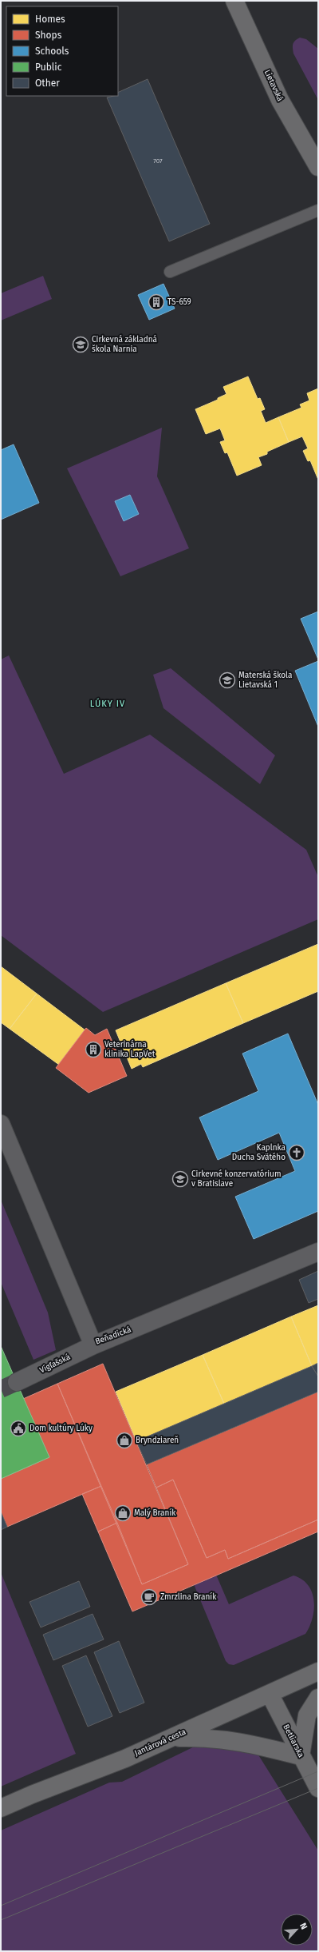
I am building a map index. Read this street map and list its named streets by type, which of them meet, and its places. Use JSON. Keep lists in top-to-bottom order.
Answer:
{
  "streets": {
    "street": [
      "Lietavská",
      "Beňadická",
      "Vígľašská",
      "Betliarska",
      "Jantárová cesta"
    ]
  },
  "crossings": [
    ["Beňadická", "Vígľašská"],
    ["Betliarska", "Jantárová cesta"]
  ],
  "districts": ["LÚKY IV"],
  "places": {
    "building": ["TS-659", "Veterinárna klinika LapVet"],
    "school or university": ["Cirkevná základná škola Narnia", "Materská škola Lietavská 1", "Cirkevné konzervatórium v Bratislave"],
    "church": ["Kaplnka Ducha Svätého"],
    "public building": ["Dom kultúry Lúky"],
    "shop": ["Bryndziareň", "Malý Braník"],
    "cafe": ["Zmrzlina Braník"]
  },
  "house_numbers": ["707"],
  "legend": [
    "Homes",
    "Shops",
    "Schools",
    "Public",
    "Other"
  ],
  "north": "top right"
}
